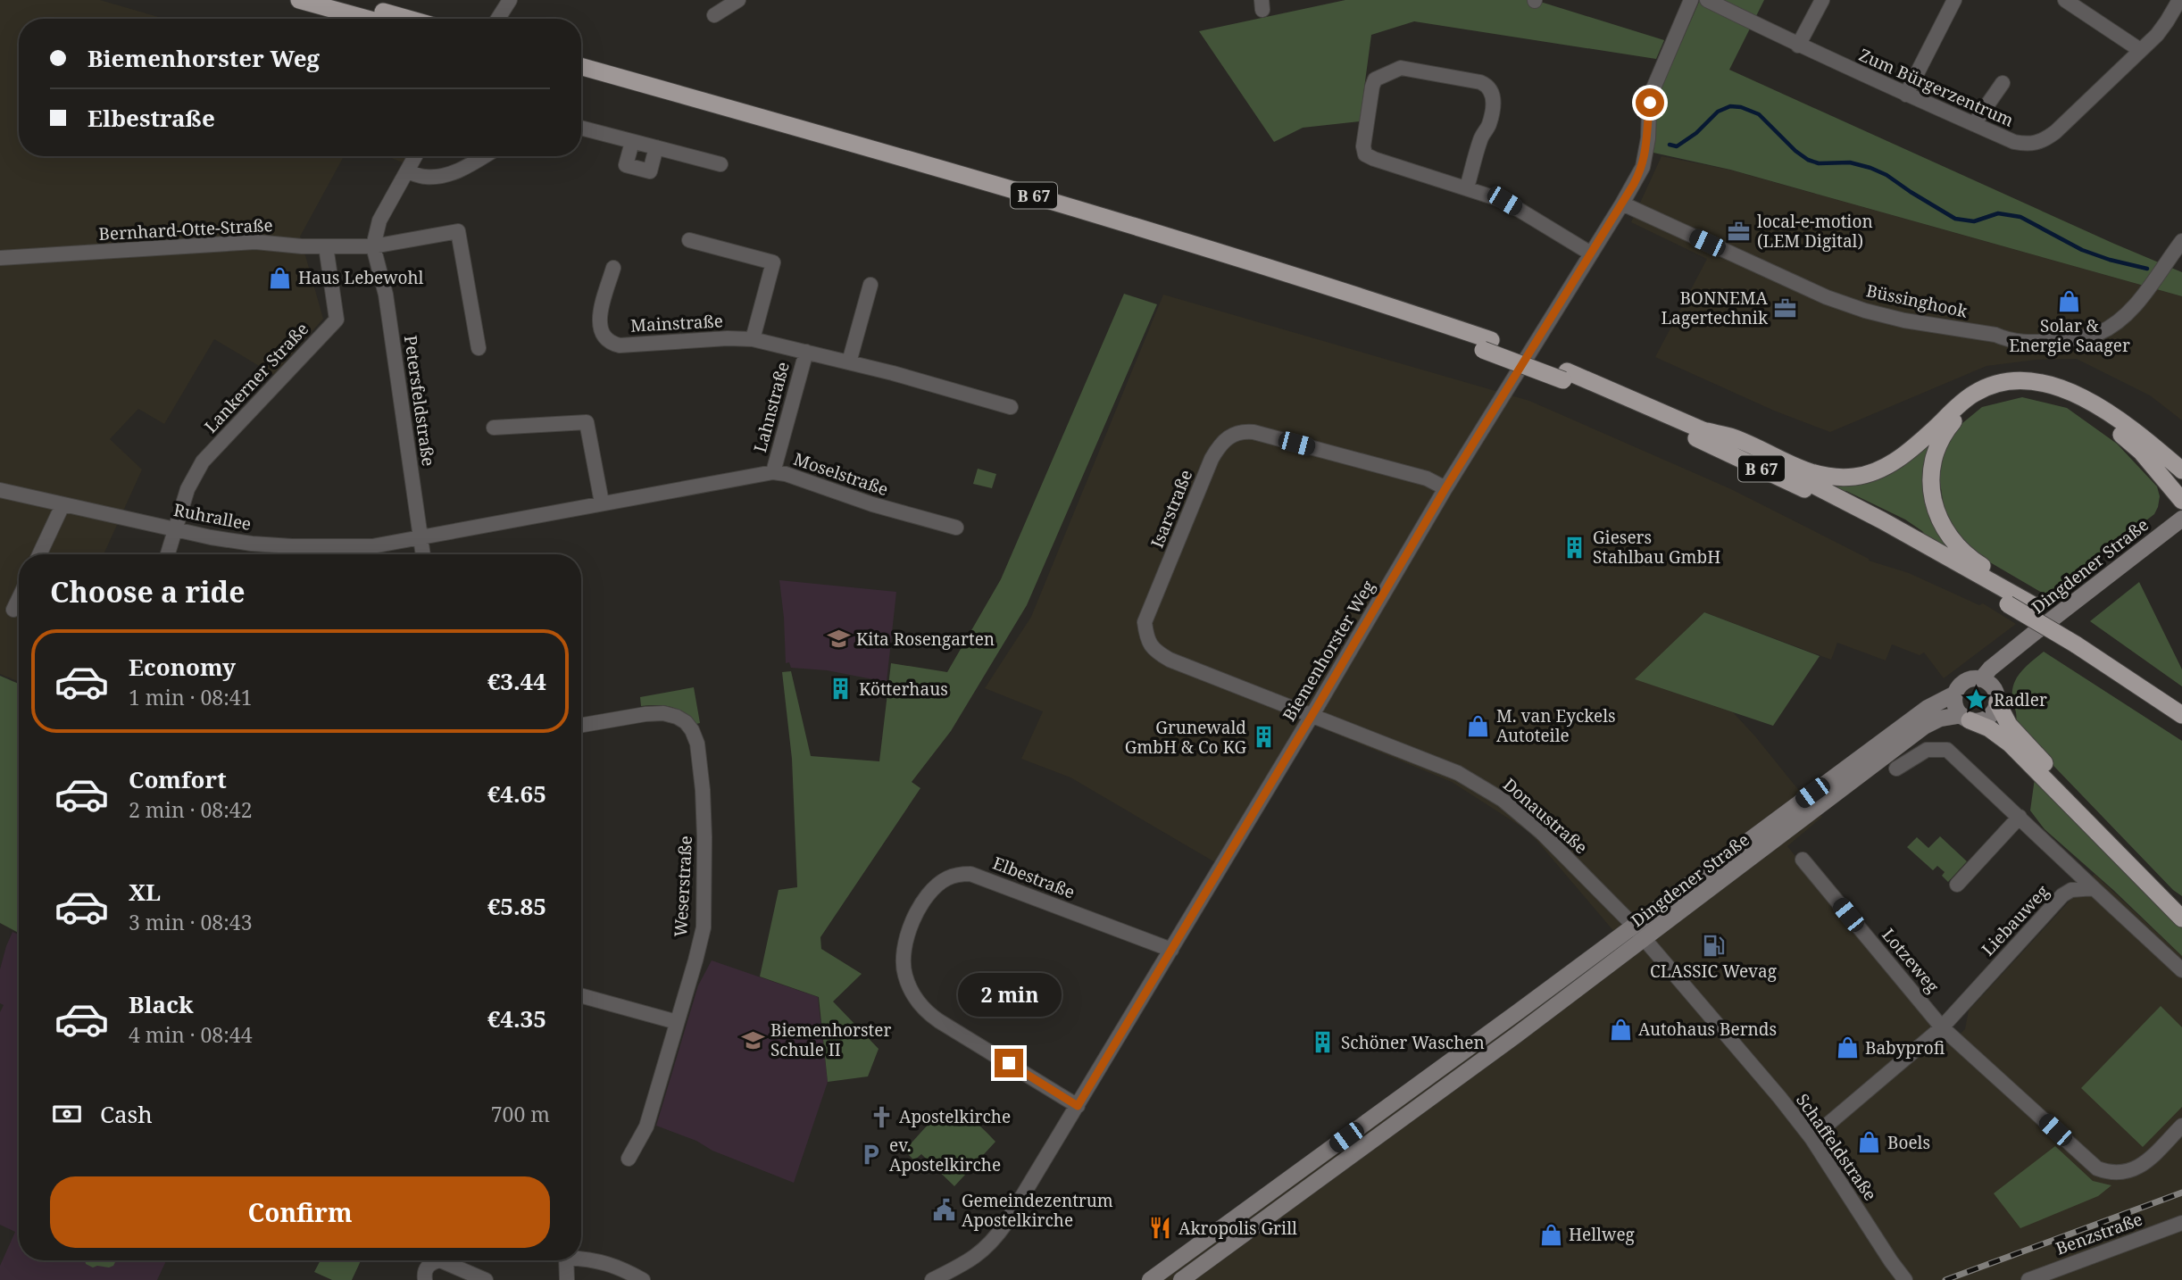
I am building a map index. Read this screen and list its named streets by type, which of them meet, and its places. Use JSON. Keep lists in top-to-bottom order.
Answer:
{
  "streets": {
    "highway": ["B 67"],
    "main road": ["Dingdener Straße"],
    "street": [
      "Zum Bürgerzentrum",
      "Bernhard-Otte-Straße",
      "Büssinghook",
      "Mainstraße",
      "Lankerner Straße",
      "Petersfeldstraße",
      "Lahnstraße",
      "Moselstraße",
      "Isarstraße",
      "Ruhrallee",
      "Biemenhorster Weg",
      "Donaustraße",
      "Elbestraße",
      "Weserstraße",
      "Liebauweg",
      "Lotzeweg",
      "Schaffeldstraße",
      "Benzstraße"
    ]
  },
  "crossings": [
    ["Bernhard-Otte-Straße", "Lankerner Straße"],
    ["Bernhard-Otte-Straße", "Petersfeldstraße"],
    ["Büssinghook", "Biemenhorster Weg"],
    ["Mainstraße", "Lahnstraße"],
    ["Lankerner Straße", "Ruhrallee"],
    ["Petersfeldstraße", "Moselstraße"],
    ["Petersfeldstraße", "Ruhrallee"],
    ["Lahnstraße", "Moselstraße"],
    ["Moselstraße", "Ruhrallee"],
    ["Isarstraße", "Biemenhorster Weg"],
    ["Isarstraße", "Donaustraße"],
    ["Dingdener Straße", "Donaustraße"],
    ["Dingdener Straße", "Schaffeldstraße"],
    ["Biemenhorster Weg", "Donaustraße"],
    ["Biemenhorster Weg", "Elbestraße"],
    ["Donaustraße", "Schaffeldstraße"],
    ["Liebauweg", "Lotzeweg"],
    ["Liebauweg", "Schaffeldstraße"]
  ],
  "places": {
    "office": ["local-e-motion (LEM Digital)", "BONNEMA Lagertechnik"],
    "shop": [
      "Haus Lebewohl",
      "Solar & Energie Saager",
      "M. van Eyckels Autoteile",
      "Autohaus Bernds",
      "Babyprofi",
      "Boels",
      "Hellweg"
    ],
    "building": [
      "Giesers Stahlbau GmbH",
      "Kötterhaus",
      "Grunewald GmbH & Co KG",
      "Schöner Waschen"
    ],
    "school or university": ["Kita Rosengarten", "Biemenhorster Schule II"],
    "place": ["Radler"],
    "fuel station": ["CLASSIC Wevag"],
    "church": ["Apostelkirche"],
    "parking": ["ev. Apostelkirche"],
    "public building": ["Gemeindezentrum Apostelkirche"],
    "restaurant": ["Akropolis Grill"]
  },
  "page": {
    "banner": ["Biemenhorster Weg", "Elbestraße"],
    "heading": "Choose a ride",
    "list": [
      {
        "name": "Economy",
        "note": "1 min · 08:41",
        "value": "€3.44"
      },
      {
        "name": "Comfort",
        "note": "2 min · 08:42",
        "value": "€4.65"
      },
      {
        "name": "XL",
        "note": "3 min · 08:43",
        "value": "€5.85"
      },
      {
        "name": "Black",
        "note": "4 min · 08:44",
        "value": "€4.35"
      }
    ],
    "bubble": "2 min",
    "pay": ["Cash", "700 m"],
    "buttons": "Confirm"
  }
}
